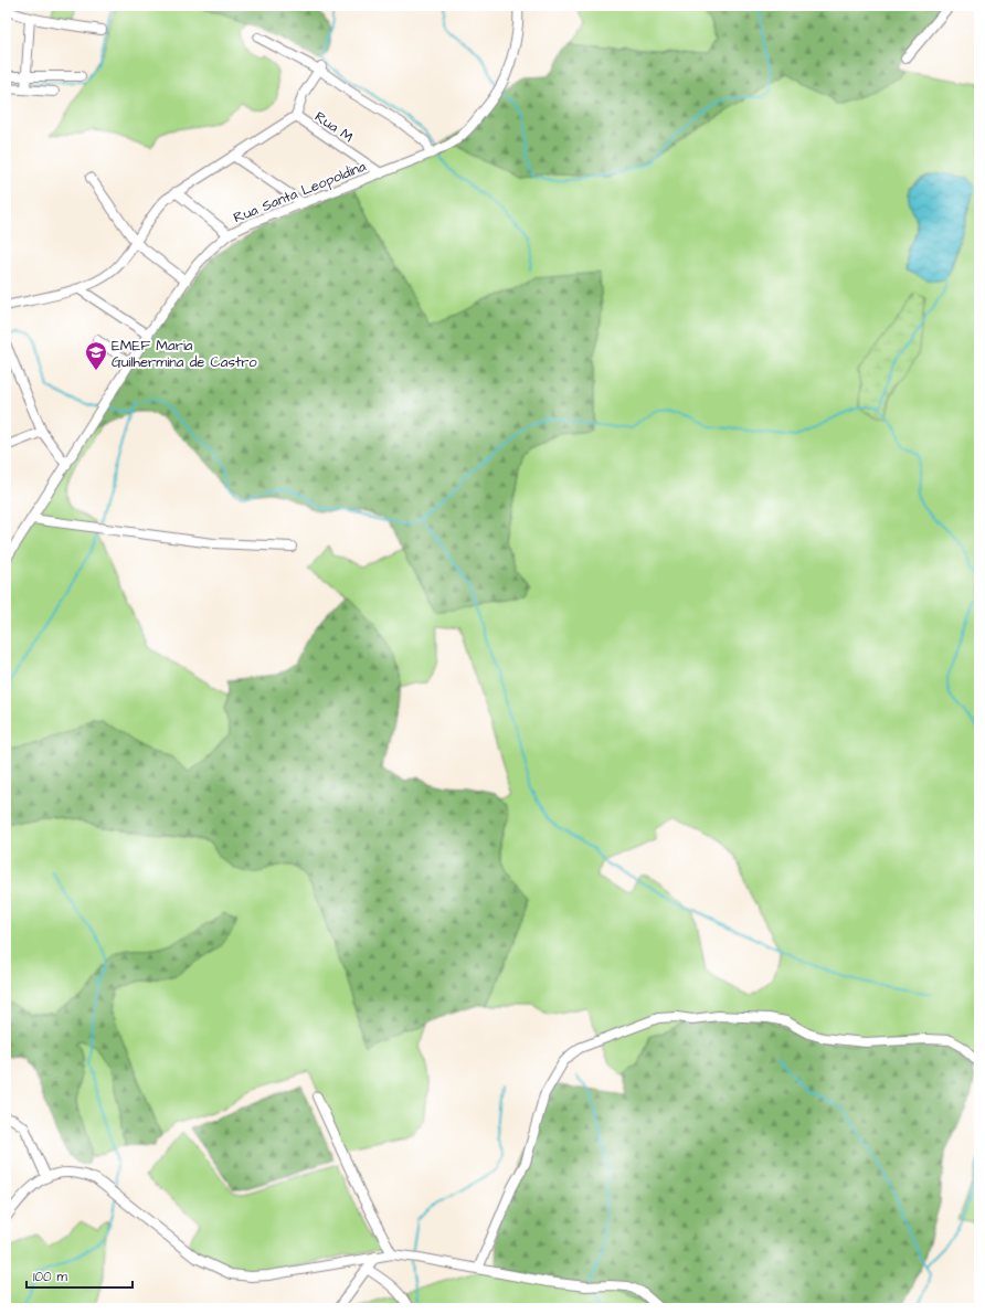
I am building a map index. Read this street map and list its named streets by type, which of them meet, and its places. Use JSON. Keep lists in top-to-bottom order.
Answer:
{
  "streets": {
    "street": ["Rua M", "Rua Santa Leopoldina"]
  },
  "crossings": [
    ["Rua M", "Rua Santa Leopoldina"]
  ],
  "places": {
    "school or university": ["EMEF Maria Guilhermina de Castro"]
  },
  "scale_bar": "100 m"
}
